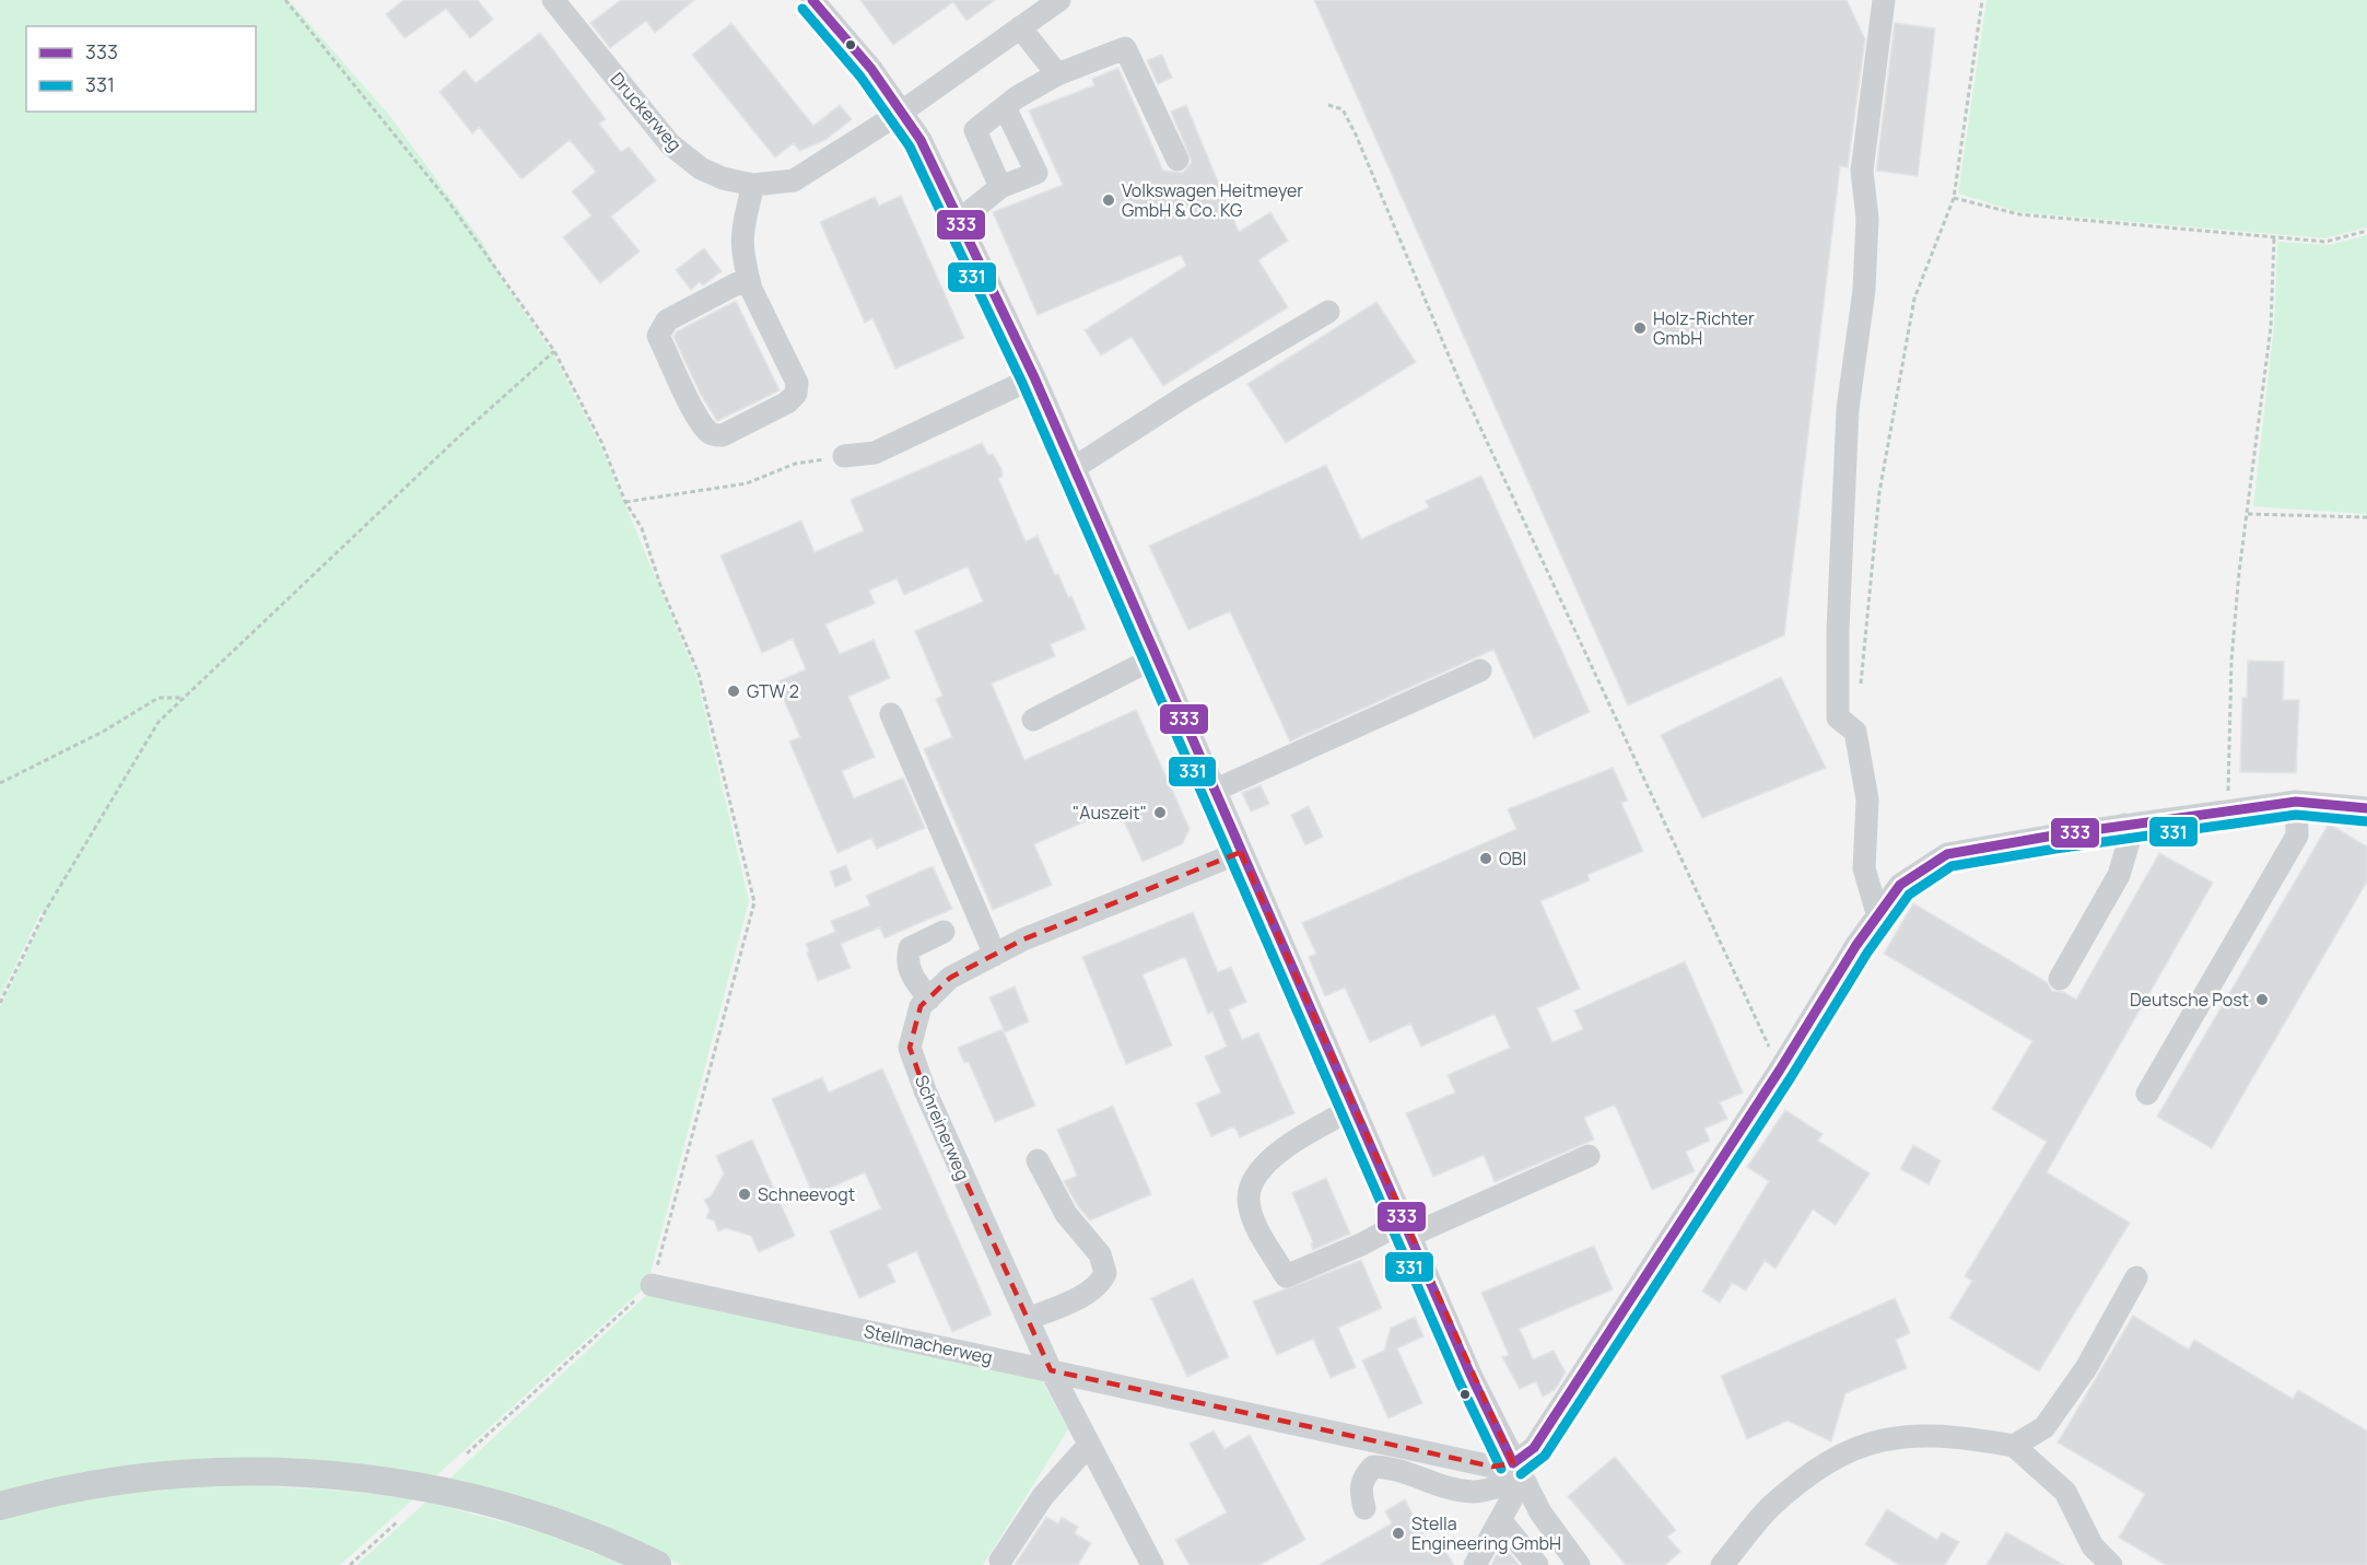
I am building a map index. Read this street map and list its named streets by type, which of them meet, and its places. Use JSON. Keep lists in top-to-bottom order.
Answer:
{
  "streets": {
    "street": ["Druckerweg", "Schreinerweg", "Stellmacherweg"]
  },
  "crossings": [
    ["Schreinerweg", "Stellmacherweg"]
  ],
  "places": [
    "Volkswagen Heitmeyer GmbH & Co. KG",
    "Holz-Richter GmbH",
    "GTW 2",
    "\"Auszeit\"",
    "OBI",
    "Deutsche Post",
    "Schneevogt",
    "Stella Engineering GmbH"
  ],
  "lines": ["transit line 333", "transit line 331"],
  "legend": ["333", "331"]
}
